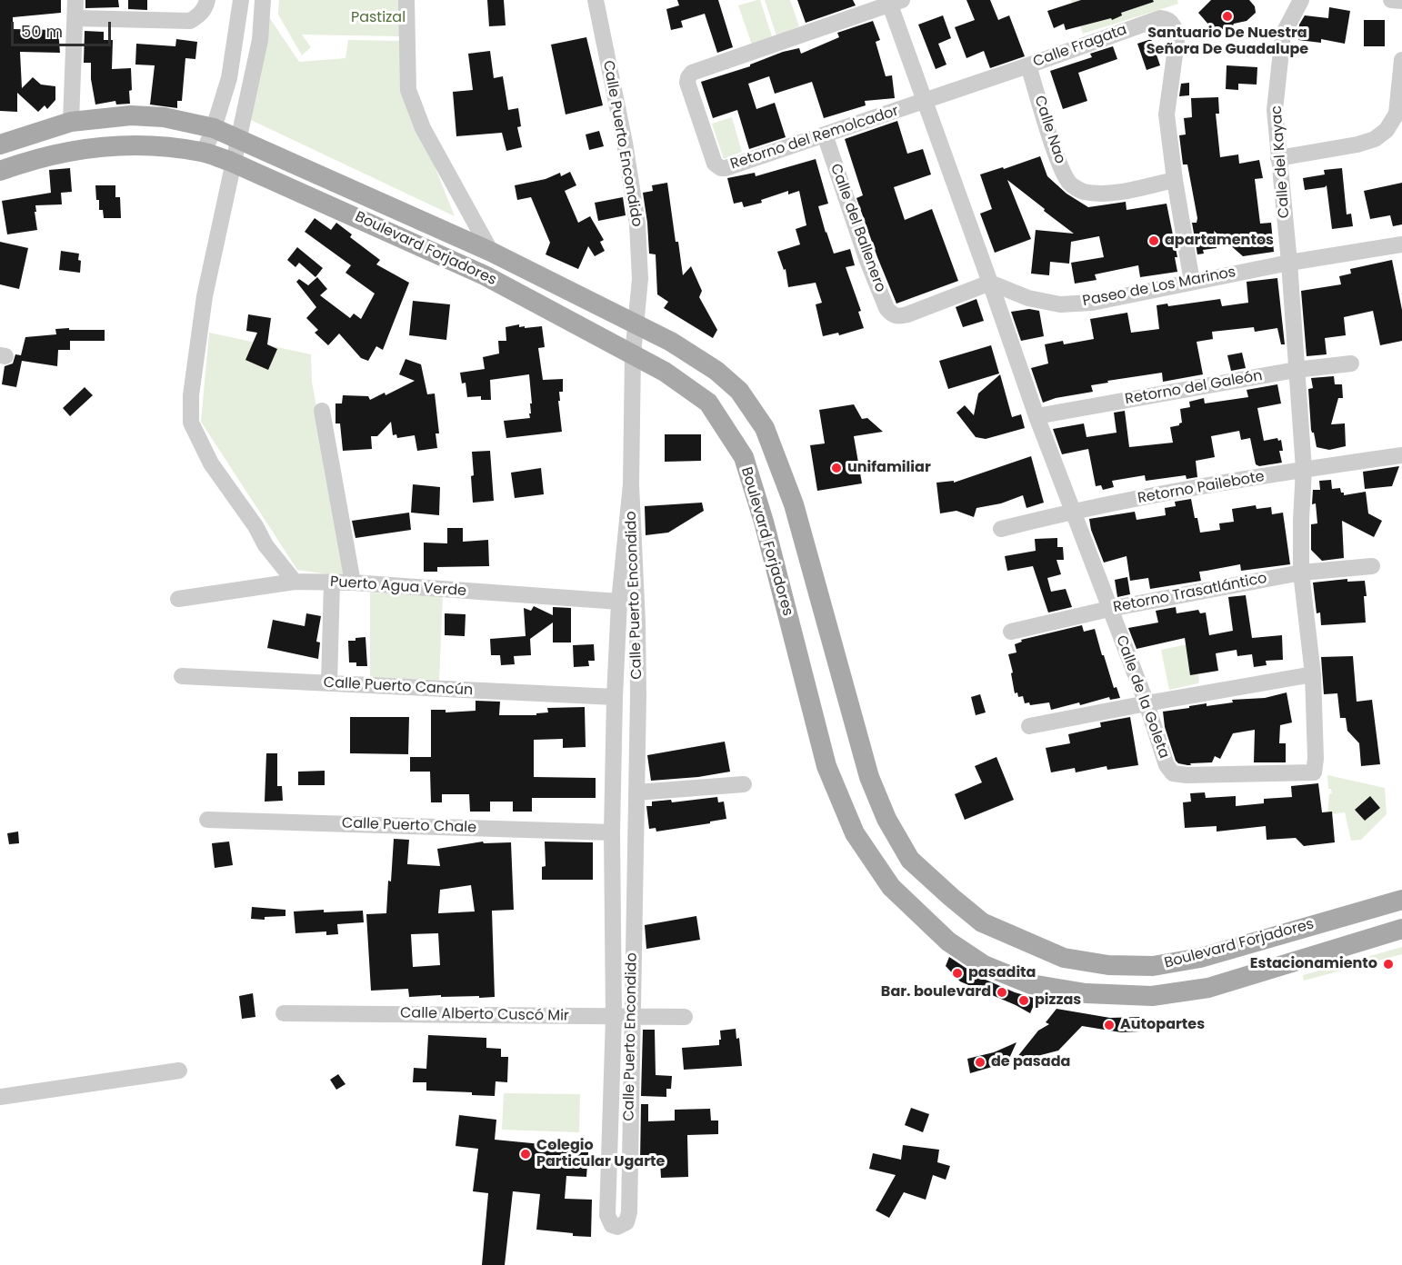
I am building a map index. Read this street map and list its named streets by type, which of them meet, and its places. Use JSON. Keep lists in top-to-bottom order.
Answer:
{
  "streets": {
    "main road": ["Boulevard Forjadores"],
    "street": [
      "Calle Fragata",
      "Calle Nao",
      "Retorno del Remolcador",
      "Calle Puerto Encondido",
      "Calle del Kayac",
      "Calle del Ballenero",
      "Paseo de Los Marinos",
      "Retorno del Galeón",
      "Retorno Pailebote",
      "Puerto Agua Verde",
      "Retorno Trasatlántico",
      "Calle Puerto Cancún",
      "Calle de la Goleta",
      "Calle Puerto Chale",
      "Calle Alberto Cuscó Mir"
    ]
  },
  "crossings": [
    ["Calle Fragata", "Calle Nao"],
    ["Calle Fragata", "Retorno del Remolcador"],
    ["Calle Fragata", "Paseo de Los Marinos"],
    ["Retorno del Remolcador", "Calle del Ballenero"],
    ["Calle Puerto Encondido", "Boulevard Forjadores"],
    ["Calle Puerto Encondido", "Puerto Agua Verde"],
    ["Calle Puerto Encondido", "Calle Puerto Cancún"],
    ["Calle Puerto Encondido", "Calle Puerto Chale"],
    ["Calle Puerto Encondido", "Calle Alberto Cuscó Mir"],
    ["Calle del Kayac", "Paseo de Los Marinos"],
    ["Calle del Kayac", "Calle de la Goleta"],
    ["Calle del Ballenero", "Paseo de Los Marinos"],
    ["Calle del Ballenero", "Calle de la Goleta"],
    ["Paseo de Los Marinos", "Calle de la Goleta"],
    ["Retorno del Galeón", "Calle de la Goleta"],
    ["Retorno Pailebote", "Calle de la Goleta"],
    ["Retorno Trasatlántico", "Calle de la Goleta"]
  ],
  "parks": ["Pastizal"],
  "places": [
    "Santuario De Nuestra Señora De Guadalupe",
    "apartamentos",
    "unifamiliar",
    "Estacionamiento",
    "pasadita",
    "Bar. boulevard",
    "pizzas",
    "Autopartes",
    "de pasada",
    "Colegio Particular Ugarte"
  ],
  "scale_bar": "50 m"
}
